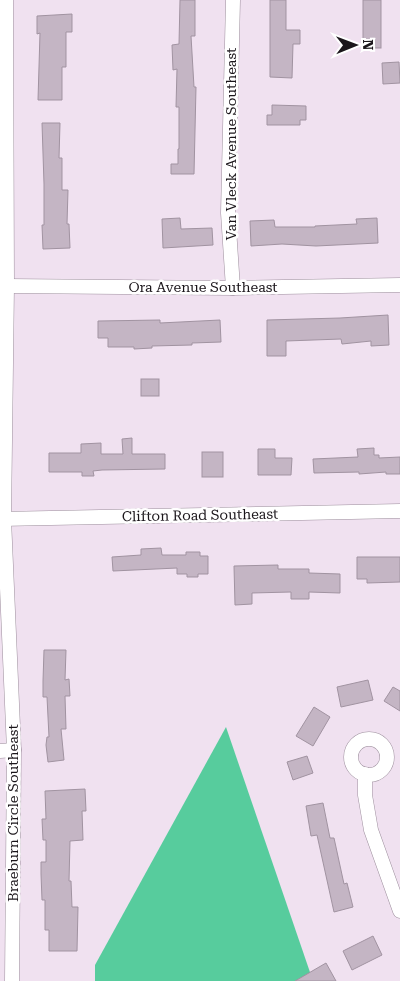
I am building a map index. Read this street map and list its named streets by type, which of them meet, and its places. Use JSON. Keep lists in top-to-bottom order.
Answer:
{
  "streets": {
    "street": [
      "Van Vleck Avenue Southeast",
      "Ora Avenue Southeast",
      "Clifton Road Southeast",
      "Braeburn Circle Southeast"
    ]
  },
  "crossings": [
    ["Van Vleck Avenue Southeast", "Ora Avenue Southeast"],
    ["Ora Avenue Southeast", "Braeburn Circle Southeast"],
    ["Clifton Road Southeast", "Braeburn Circle Southeast"]
  ],
  "north": "right"
}
